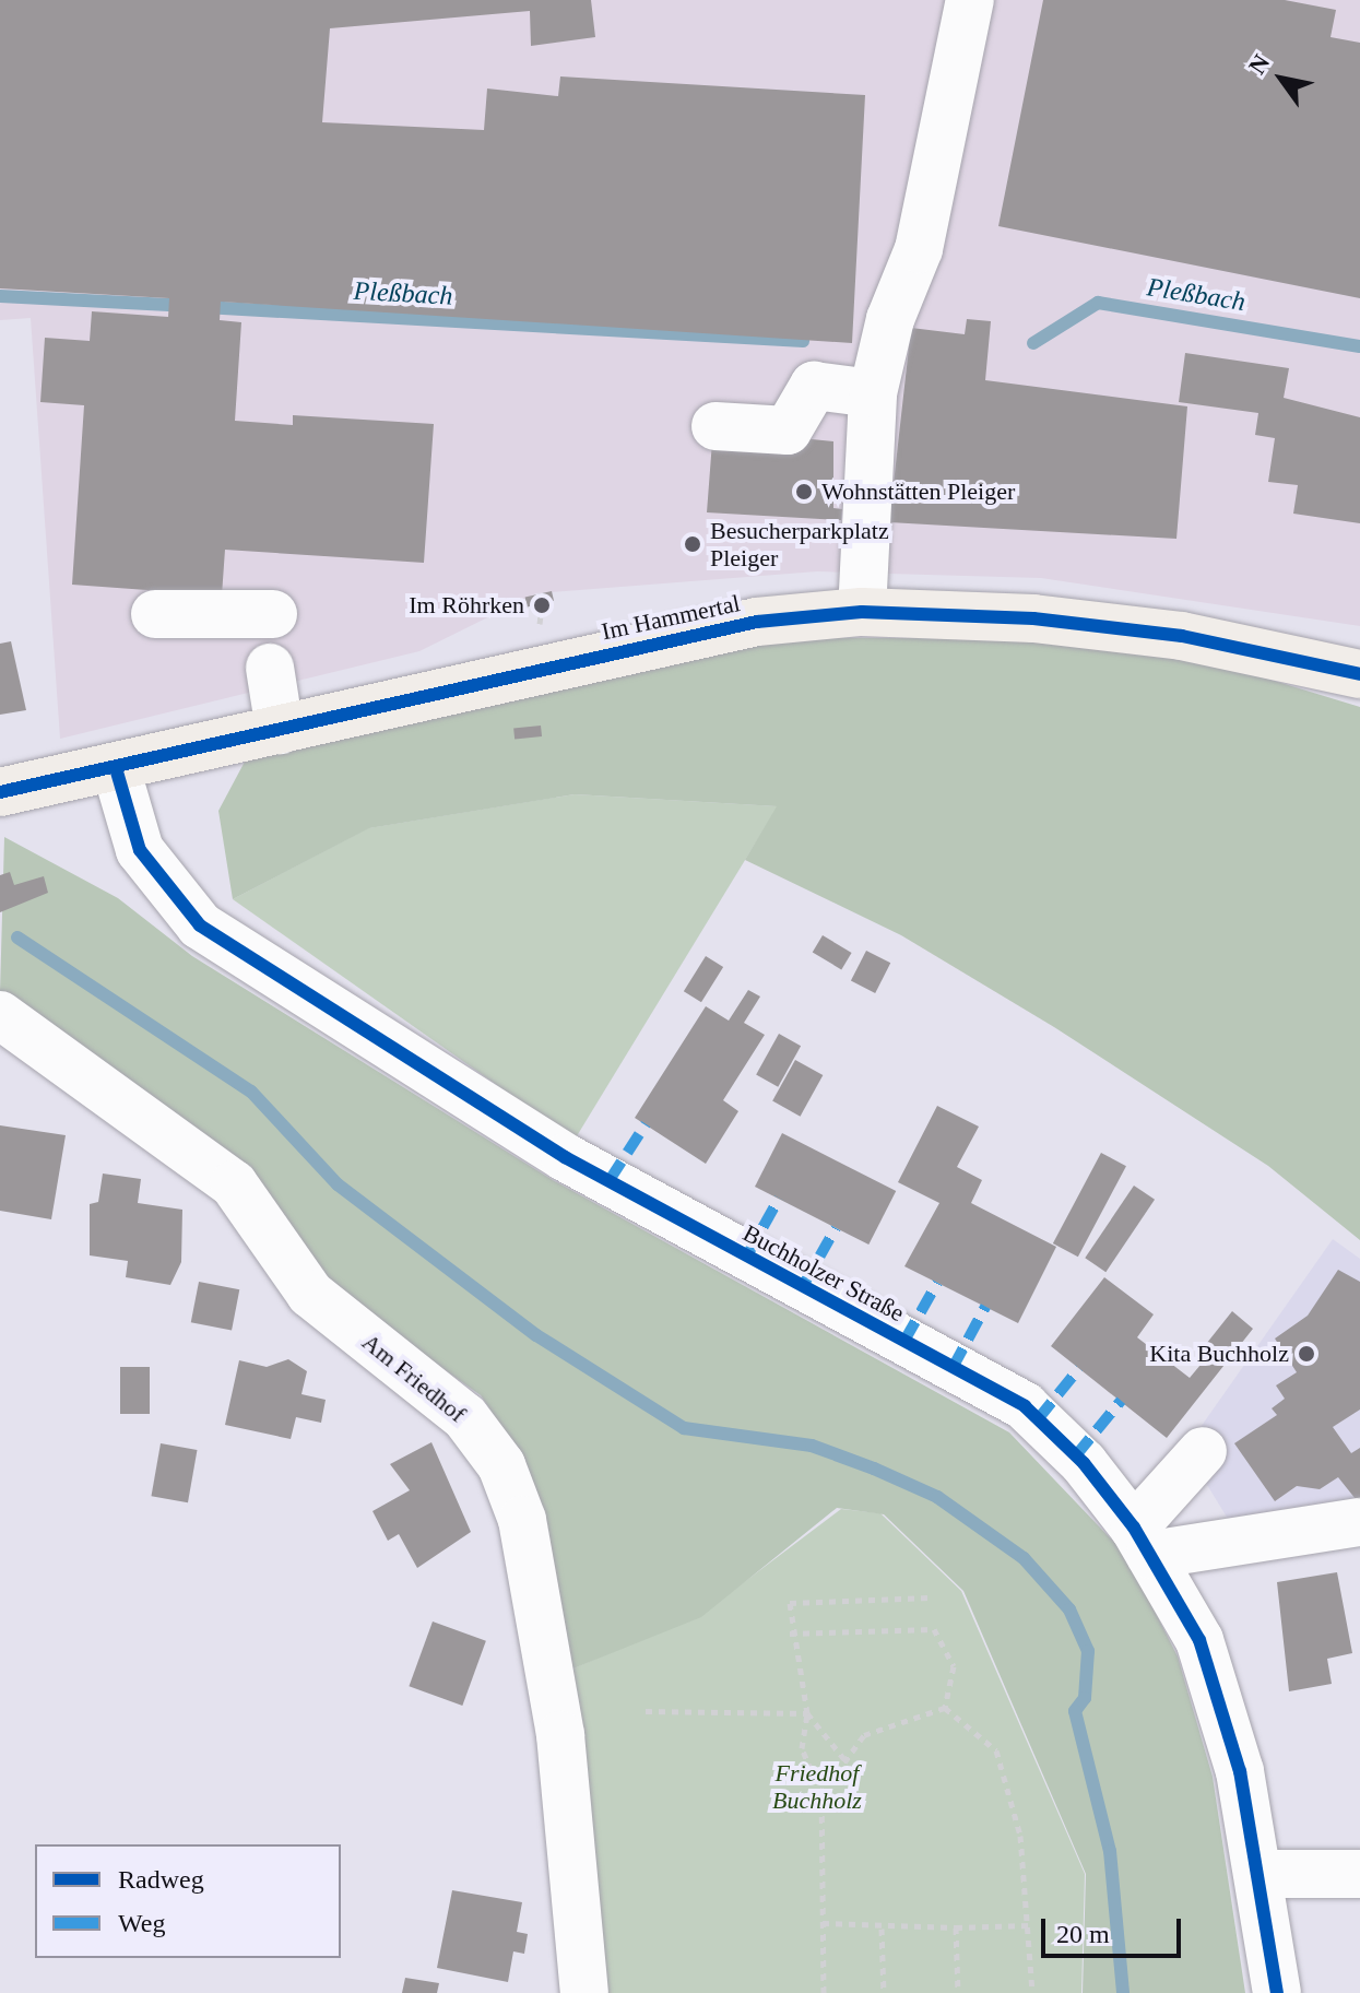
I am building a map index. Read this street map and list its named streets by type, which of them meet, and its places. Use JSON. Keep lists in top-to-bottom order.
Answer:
{
  "streets": {
    "main road": ["Im Hammertal"],
    "street": ["Buchholzer Straße", "Am Friedhof"]
  },
  "crossings": [
    ["Im Hammertal", "Buchholzer Straße"]
  ],
  "water": ["Pleßbach"],
  "parks": ["Friedhof Buchholz"],
  "places": [
    "Wohnstätten Pleiger",
    "Besucherparkplatz Pleiger",
    "Im Röhrken",
    "Kita Buchholz"
  ],
  "legend": ["Radweg", "Weg"],
  "scale_bar": "20 m",
  "north": "top left"
}
